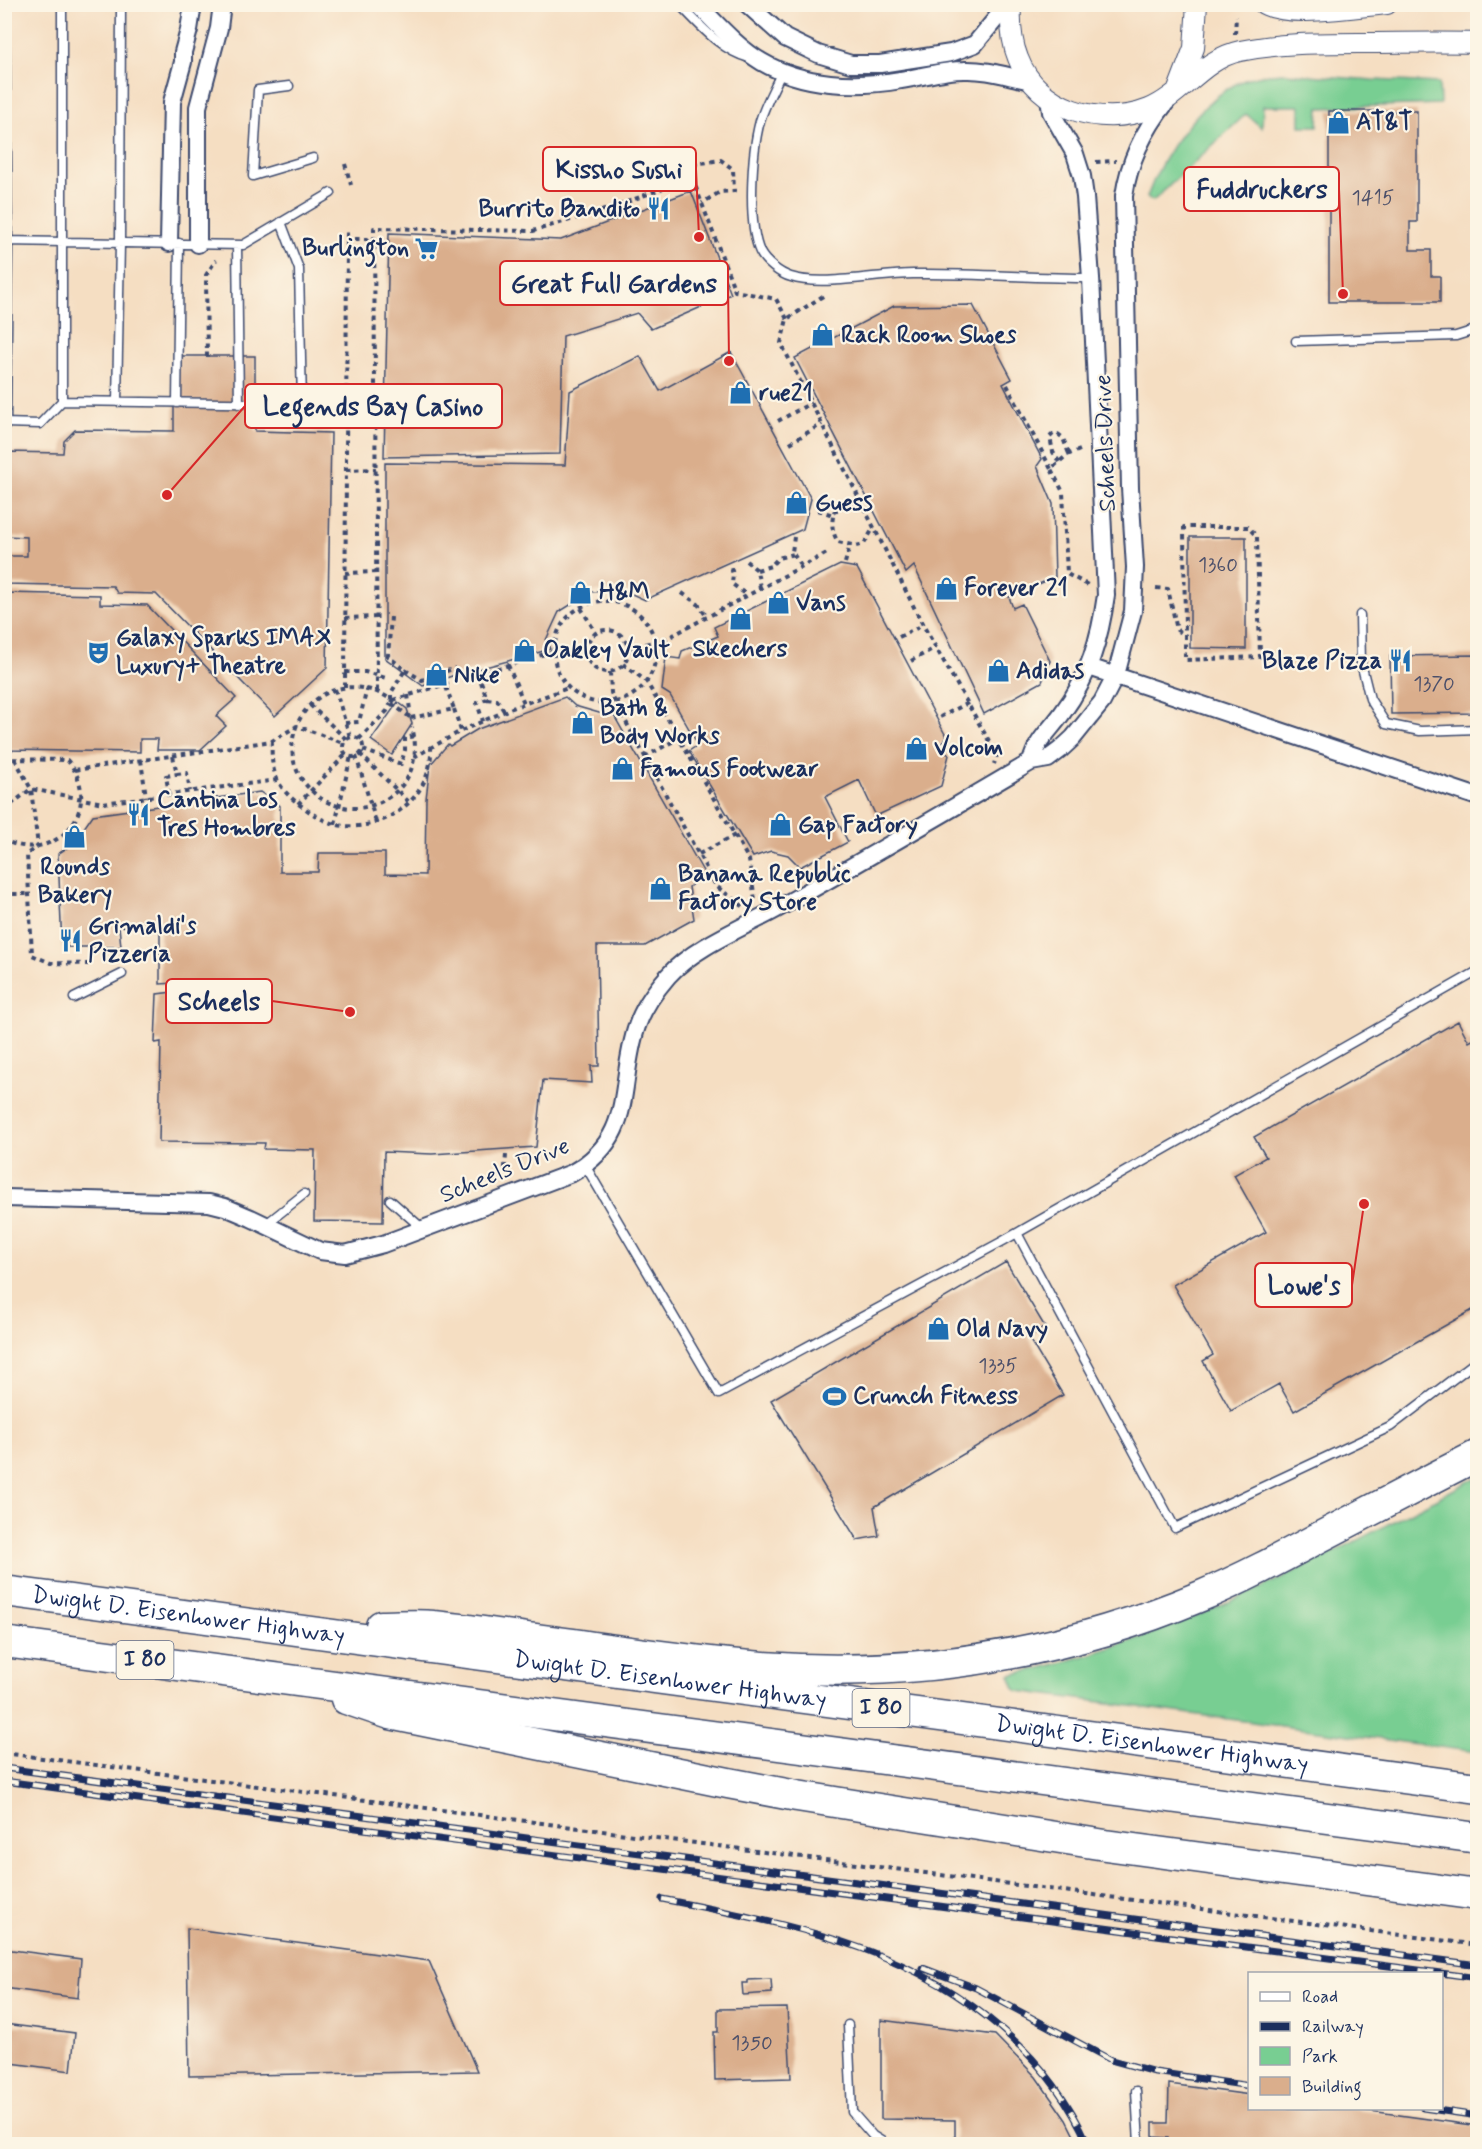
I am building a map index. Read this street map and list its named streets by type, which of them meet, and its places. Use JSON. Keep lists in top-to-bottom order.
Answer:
{
  "streets": {
    "highway": ["Dwight D. Eisenhower Highway", "I 80"],
    "street": ["Scheels Drive"]
  },
  "places": {
    "shop": [
      "AT&T",
      "Rack Room Shoes",
      "rue21",
      "Guess",
      "Forever 21",
      "H&M",
      "Vans",
      "Skechers",
      "Oakley Vault",
      "Adidas",
      "Nike",
      "Bath & Body Works",
      "Volcom",
      "Famous Footwear",
      "Gap Factory",
      "Rounds Bakery",
      "Banana Republic Factory Store",
      "Old Navy"
    ],
    "restaurant": [
      "Burrito Bandito",
      "Blaze Pizza",
      "Cantina Los Tres Hombres",
      "Grimaldi's Pizzeria"
    ],
    "other": [
      "Kissho Sushi",
      "Fuddruckers",
      "Great Full Gardens",
      "Legends Bay Casino",
      "Scheels",
      "Lowe's"
    ],
    "supermarket": ["Burlington"],
    "theatre": ["Galaxy Sparks IMAX Luxury+ Theatre"],
    "sports": ["Crunch Fitness"]
  },
  "house_numbers": [
    "1415",
    "1360",
    "1370",
    "1335",
    "1350"
  ],
  "legend": [
    "Road",
    "Railway",
    "Park",
    "Building"
  ]
}
